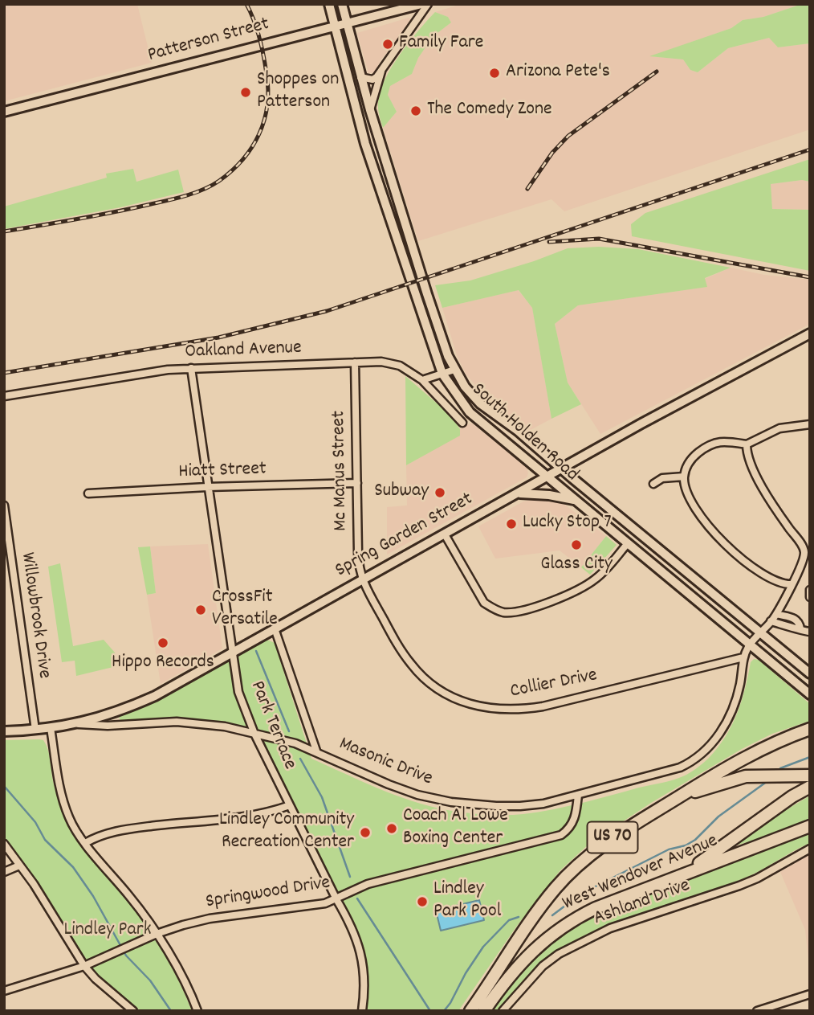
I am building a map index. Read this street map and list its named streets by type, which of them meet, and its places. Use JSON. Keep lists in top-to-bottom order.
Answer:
{
  "streets": {
    "highway": ["US 70", "West Wendover Avenue"],
    "main road": ["Patterson Street", "South Holden Road", "Spring Garden Street"],
    "street": [
      "Oakland Avenue",
      "Mc Manus Street",
      "Hiatt Street",
      "Willowbrook Drive",
      "Collier Drive",
      "Park Terrace",
      "Masonic Drive",
      "Springwood Drive",
      "Ashland Drive"
    ]
  },
  "crossings": [
    ["Patterson Street", "South Holden Road"],
    ["Oakland Avenue", "Mc Manus Street"],
    ["Oakland Avenue", "Park Terrace"],
    ["South Holden Road", "Spring Garden Street"],
    ["South Holden Road", "Masonic Drive"],
    ["Mc Manus Street", "Hiatt Street"],
    ["Mc Manus Street", "Spring Garden Street"],
    ["Mc Manus Street", "Collier Drive"],
    ["Hiatt Street", "Park Terrace"],
    ["Spring Garden Street", "Willowbrook Drive"],
    ["Spring Garden Street", "Collier Drive"],
    ["Spring Garden Street", "Park Terrace"],
    ["Spring Garden Street", "Masonic Drive"],
    ["Collier Drive", "Masonic Drive"],
    ["Park Terrace", "Masonic Drive"],
    ["Park Terrace", "Springwood Drive"],
    ["Masonic Drive", "Springwood Drive"]
  ],
  "parks": ["Lindley Park"],
  "places": [
    "Family Fare",
    "Arizona Pete's",
    "Shoppes on Patterson",
    "The Comedy Zone",
    "Subway",
    "Lucky Stop 7",
    "Glass City",
    "CrossFit Versatile",
    "Hippo Records",
    "Coach Al Lowe Boxing Center",
    "Lindley Community Recreation Center",
    "Lindley Park Pool"
  ]
}
